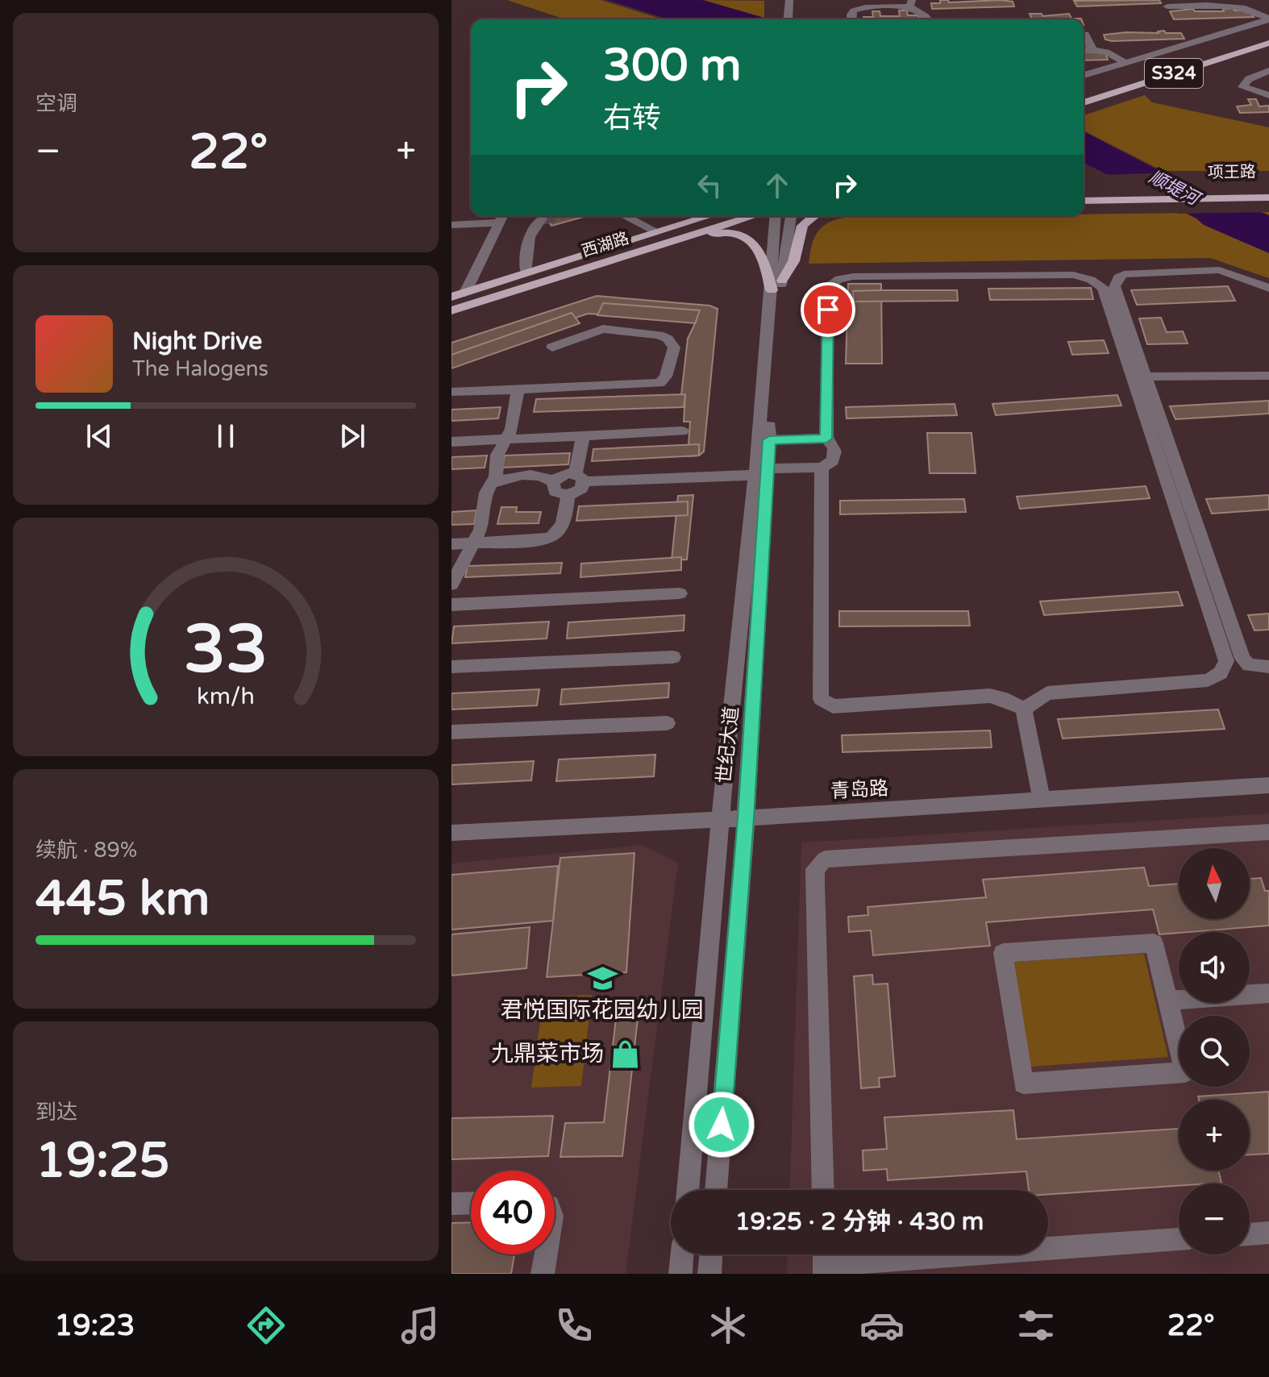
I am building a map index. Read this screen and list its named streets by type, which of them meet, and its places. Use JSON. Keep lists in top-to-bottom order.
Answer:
{
  "streets": {
    "main road": ["S324", "项王路", "西湖路"],
    "street": ["世纪大道", "青岛路"]
  },
  "crossings": [
    ["世纪大道", "青岛路"]
  ],
  "water": ["顺堤河"],
  "places": {
    "school or university": ["君悦国际花园幼儿园"],
    "shop": ["九鼎菜市场"]
  },
  "north": "top",
  "page": {
    "tile": [
      "空调",
      ["续航 · 89%", "445 km"],
      ["到达", "19:25"]
    ],
    "turn": ["300 m", "右转"],
    "heat": ["−", "22°", "+"],
    "song": ["Night Drive", "The Halogens"],
    "map_buttons": ["+", "−"],
    "limit": "40",
    "trip": "19:25 · 2 分钟 · 430 m",
    "tabs": ["19:23", "22°"],
    "gauge": ["33", "km/h"]
  }
}
